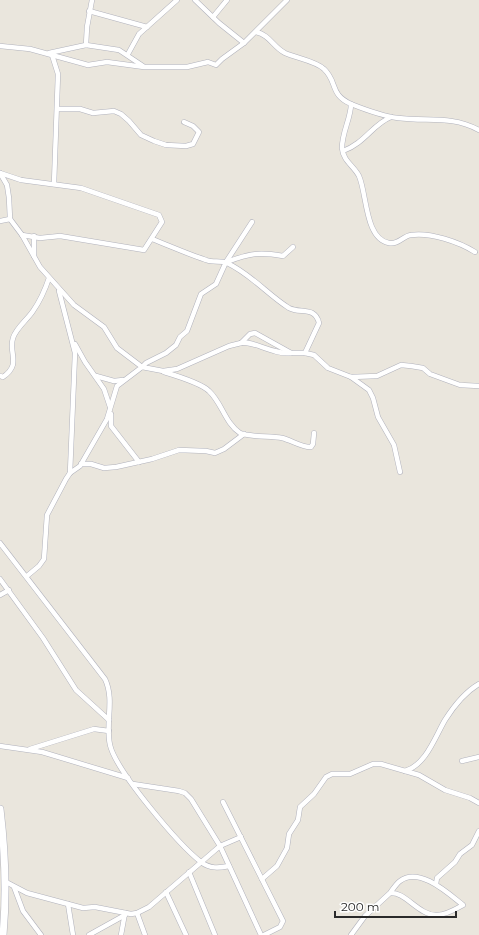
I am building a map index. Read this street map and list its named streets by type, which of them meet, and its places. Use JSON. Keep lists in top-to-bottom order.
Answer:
{
  "scale_bar": "200 m"
}
